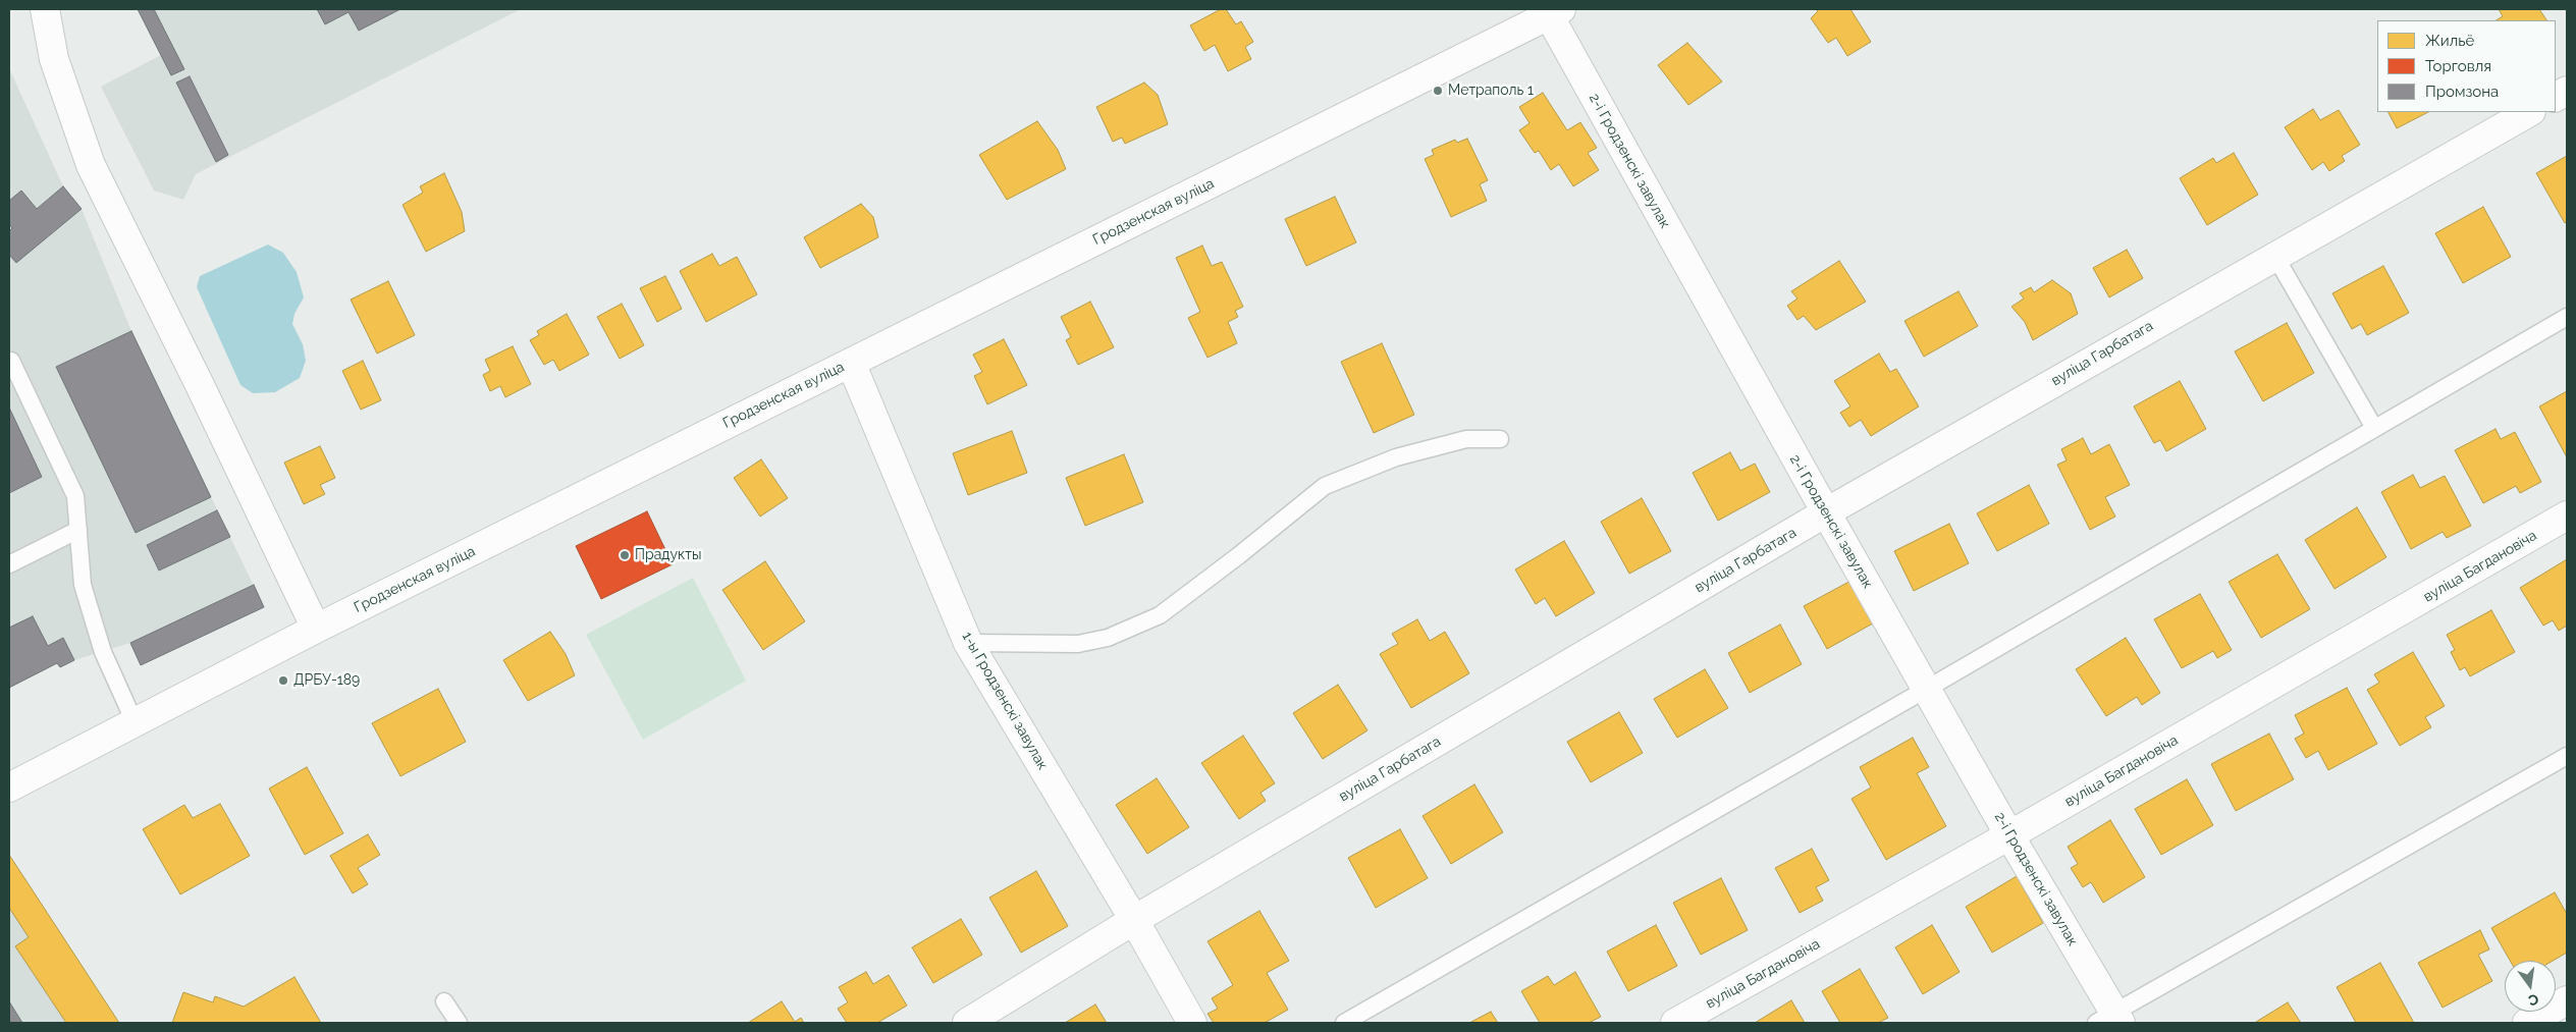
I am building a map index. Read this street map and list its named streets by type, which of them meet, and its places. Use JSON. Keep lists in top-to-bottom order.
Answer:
{
  "streets": {
    "street": [
      "2-і Гродзенскі завулак",
      "Гродзенская вуліца",
      "вуліца Гарбатага",
      "вуліца Багдановіча",
      "1-ы Гродзенскі завулак"
    ]
  },
  "crossings": [
    ["2-і Гродзенскі завулак", "Гродзенская вуліца"],
    ["2-і Гродзенскі завулак", "вуліца Гарбатага"],
    ["2-і Гродзенскі завулак", "вуліца Багдановіча"],
    ["Гродзенская вуліца", "1-ы Гродзенскі завулак"],
    ["вуліца Гарбатага", "1-ы Гродзенскі завулак"]
  ],
  "places": ["Метраполь 1", "Прадукты", "ДРБУ-189"],
  "legend": ["Жильё", "Торговля", "Промзона"],
  "north": "bottom"
}
